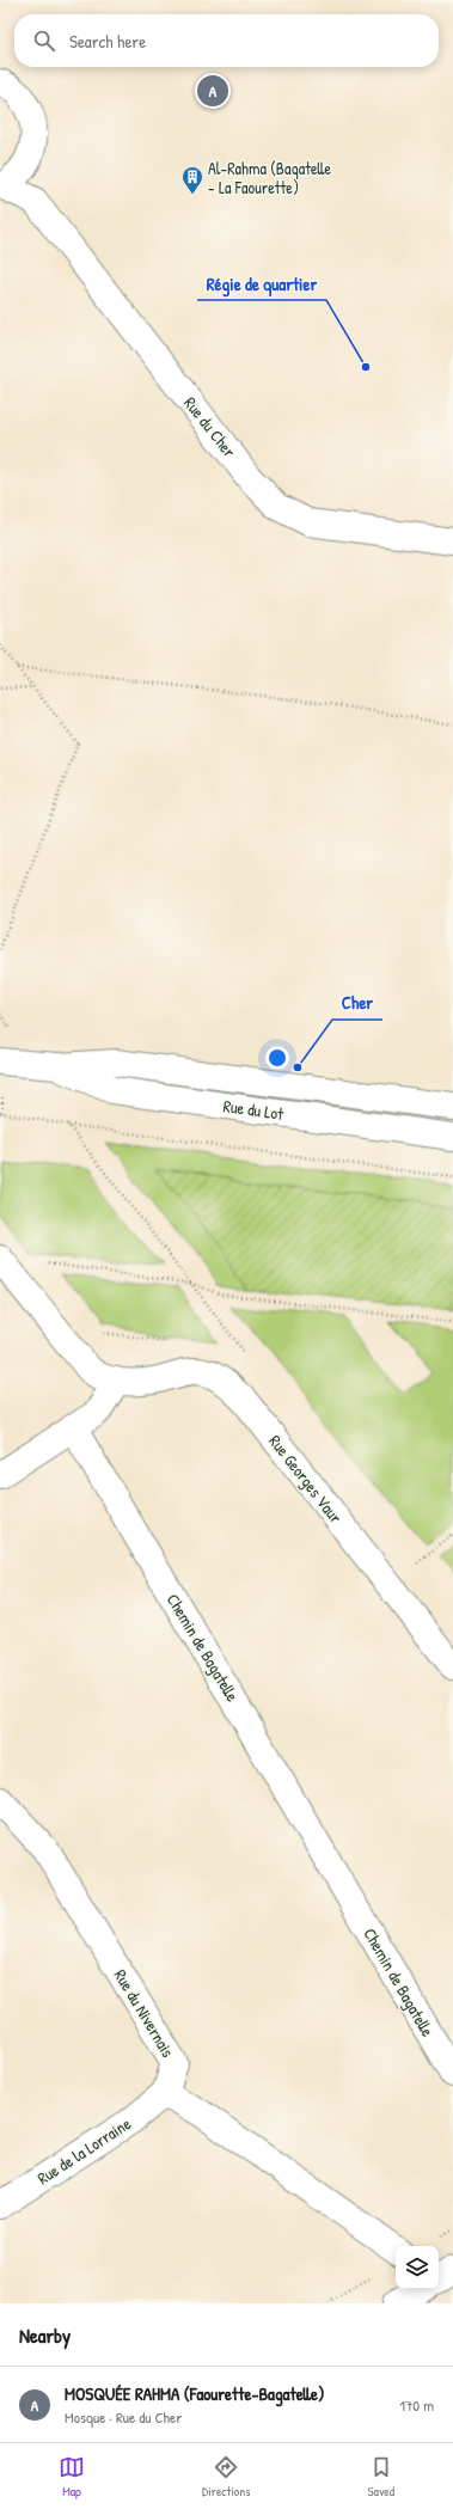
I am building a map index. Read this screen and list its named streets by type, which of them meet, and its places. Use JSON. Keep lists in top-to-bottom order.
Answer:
{
  "streets": {
    "street": [
      "Rue du Cher",
      "Rue du Lot",
      "Rue Georges Vaur",
      "Chemin de Bagatelle",
      "Rue du Nivernais",
      "Rue de la Lorraine"
    ]
  },
  "crossings": [
    ["Rue du Nivernais", "Rue de la Lorraine"]
  ],
  "places": {
    "building": ["Al-Rahma (Bagatelle - La Faourette)"],
    "other": ["Régie de quartier", "Cher"]
  },
  "page": {
    "search": "Search here",
    "pins": "A",
    "heading": "Nearby",
    "list": [
      {
        "mark": "A",
        "name": "MOSQUÉE RAHMA (Faourette-Bagatelle)",
        "note": "Mosque · Rue du Cher",
        "value": "170 m"
      }
    ],
    "nav": ["Map", "Directions", "Saved"]
  }
}
